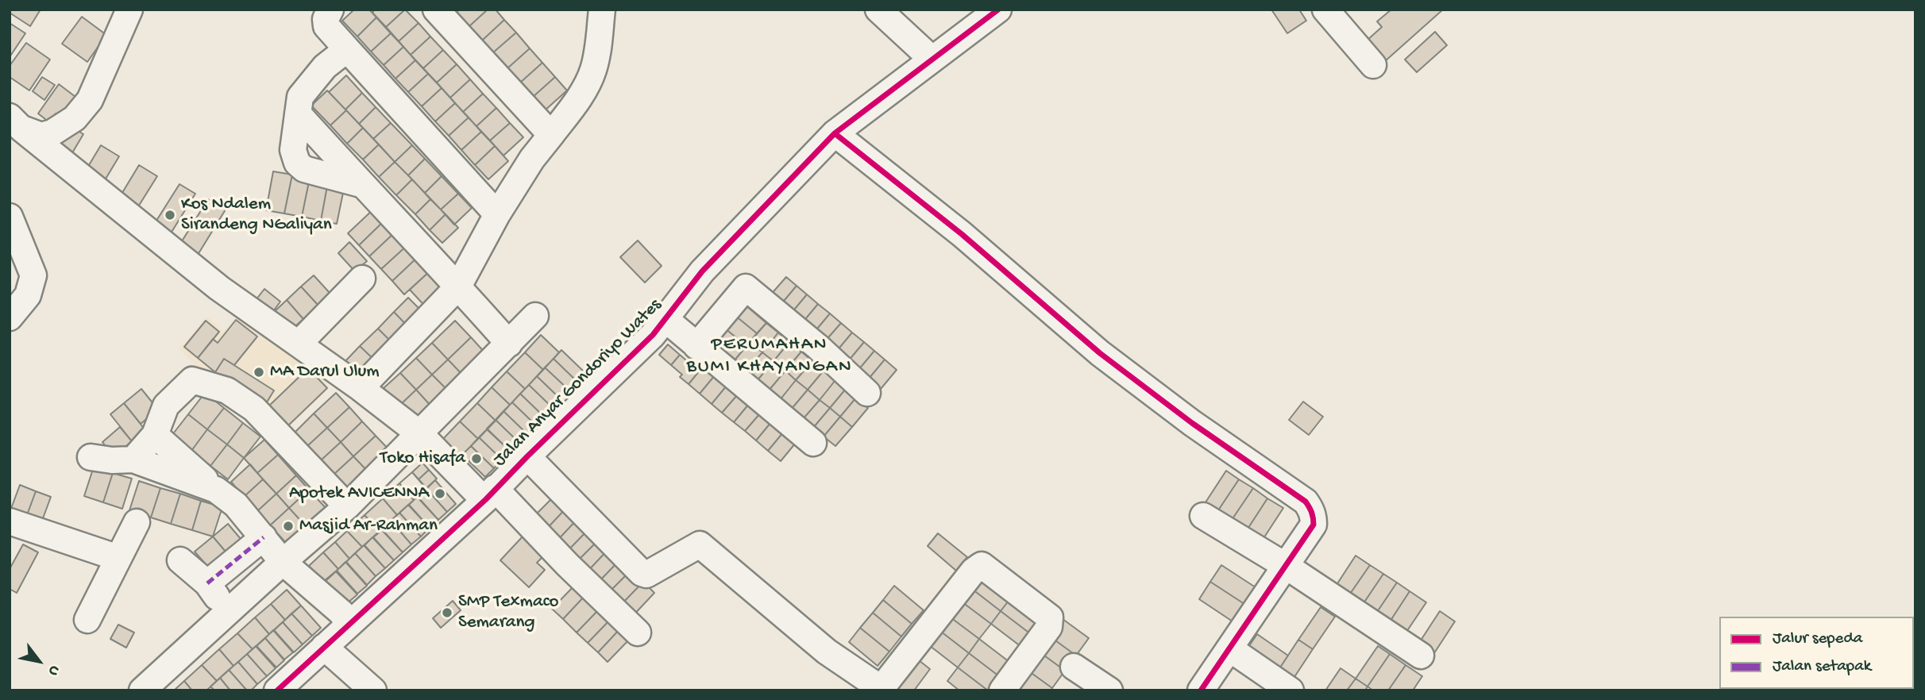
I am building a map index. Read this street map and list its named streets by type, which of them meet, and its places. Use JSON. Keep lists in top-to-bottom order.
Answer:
{
  "streets": {
    "street": ["Jalan Anyar Gondoriyo Wates"]
  },
  "districts": ["PERUMAHAN BUMI KHAYANGAN"],
  "places": [
    "Kos Ndalem Sirandeng NGaliyan",
    "MA Darul Ulum",
    "Toko Hisafa",
    "Apotek AVICENNA",
    "Masjid Ar-Rahman",
    "SMP Texmaco Semarang"
  ],
  "legend": ["Jalur sepeda", "Jalan setapak"],
  "north": "bottom right"
}
